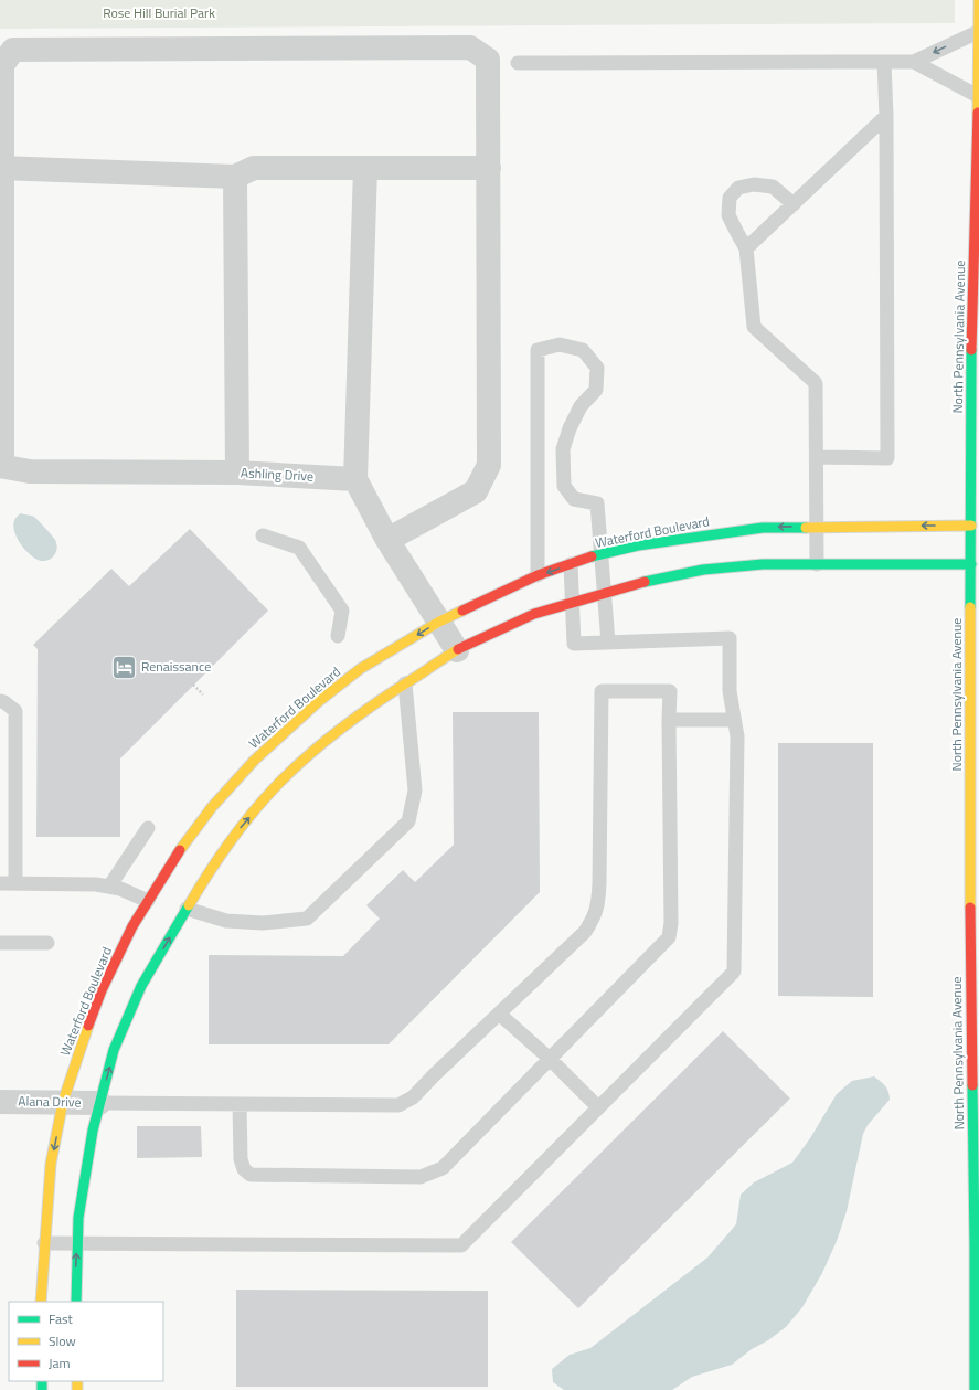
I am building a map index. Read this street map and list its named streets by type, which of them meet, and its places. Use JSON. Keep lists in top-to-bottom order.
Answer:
{
  "streets": {
    "street": [
      "North Pennsylvania Avenue",
      "Ashling Drive",
      "Waterford Boulevard",
      "Alana Drive"
    ]
  },
  "crossings": [
    ["North Pennsylvania Avenue", "Waterford Boulevard"],
    ["Waterford Boulevard", "Alana Drive"]
  ],
  "parks": ["Rose Hill Burial Park"],
  "places": {
    "hotel": ["Renaissance"]
  },
  "legend": ["Fast", "Slow", "Jam"]
}
